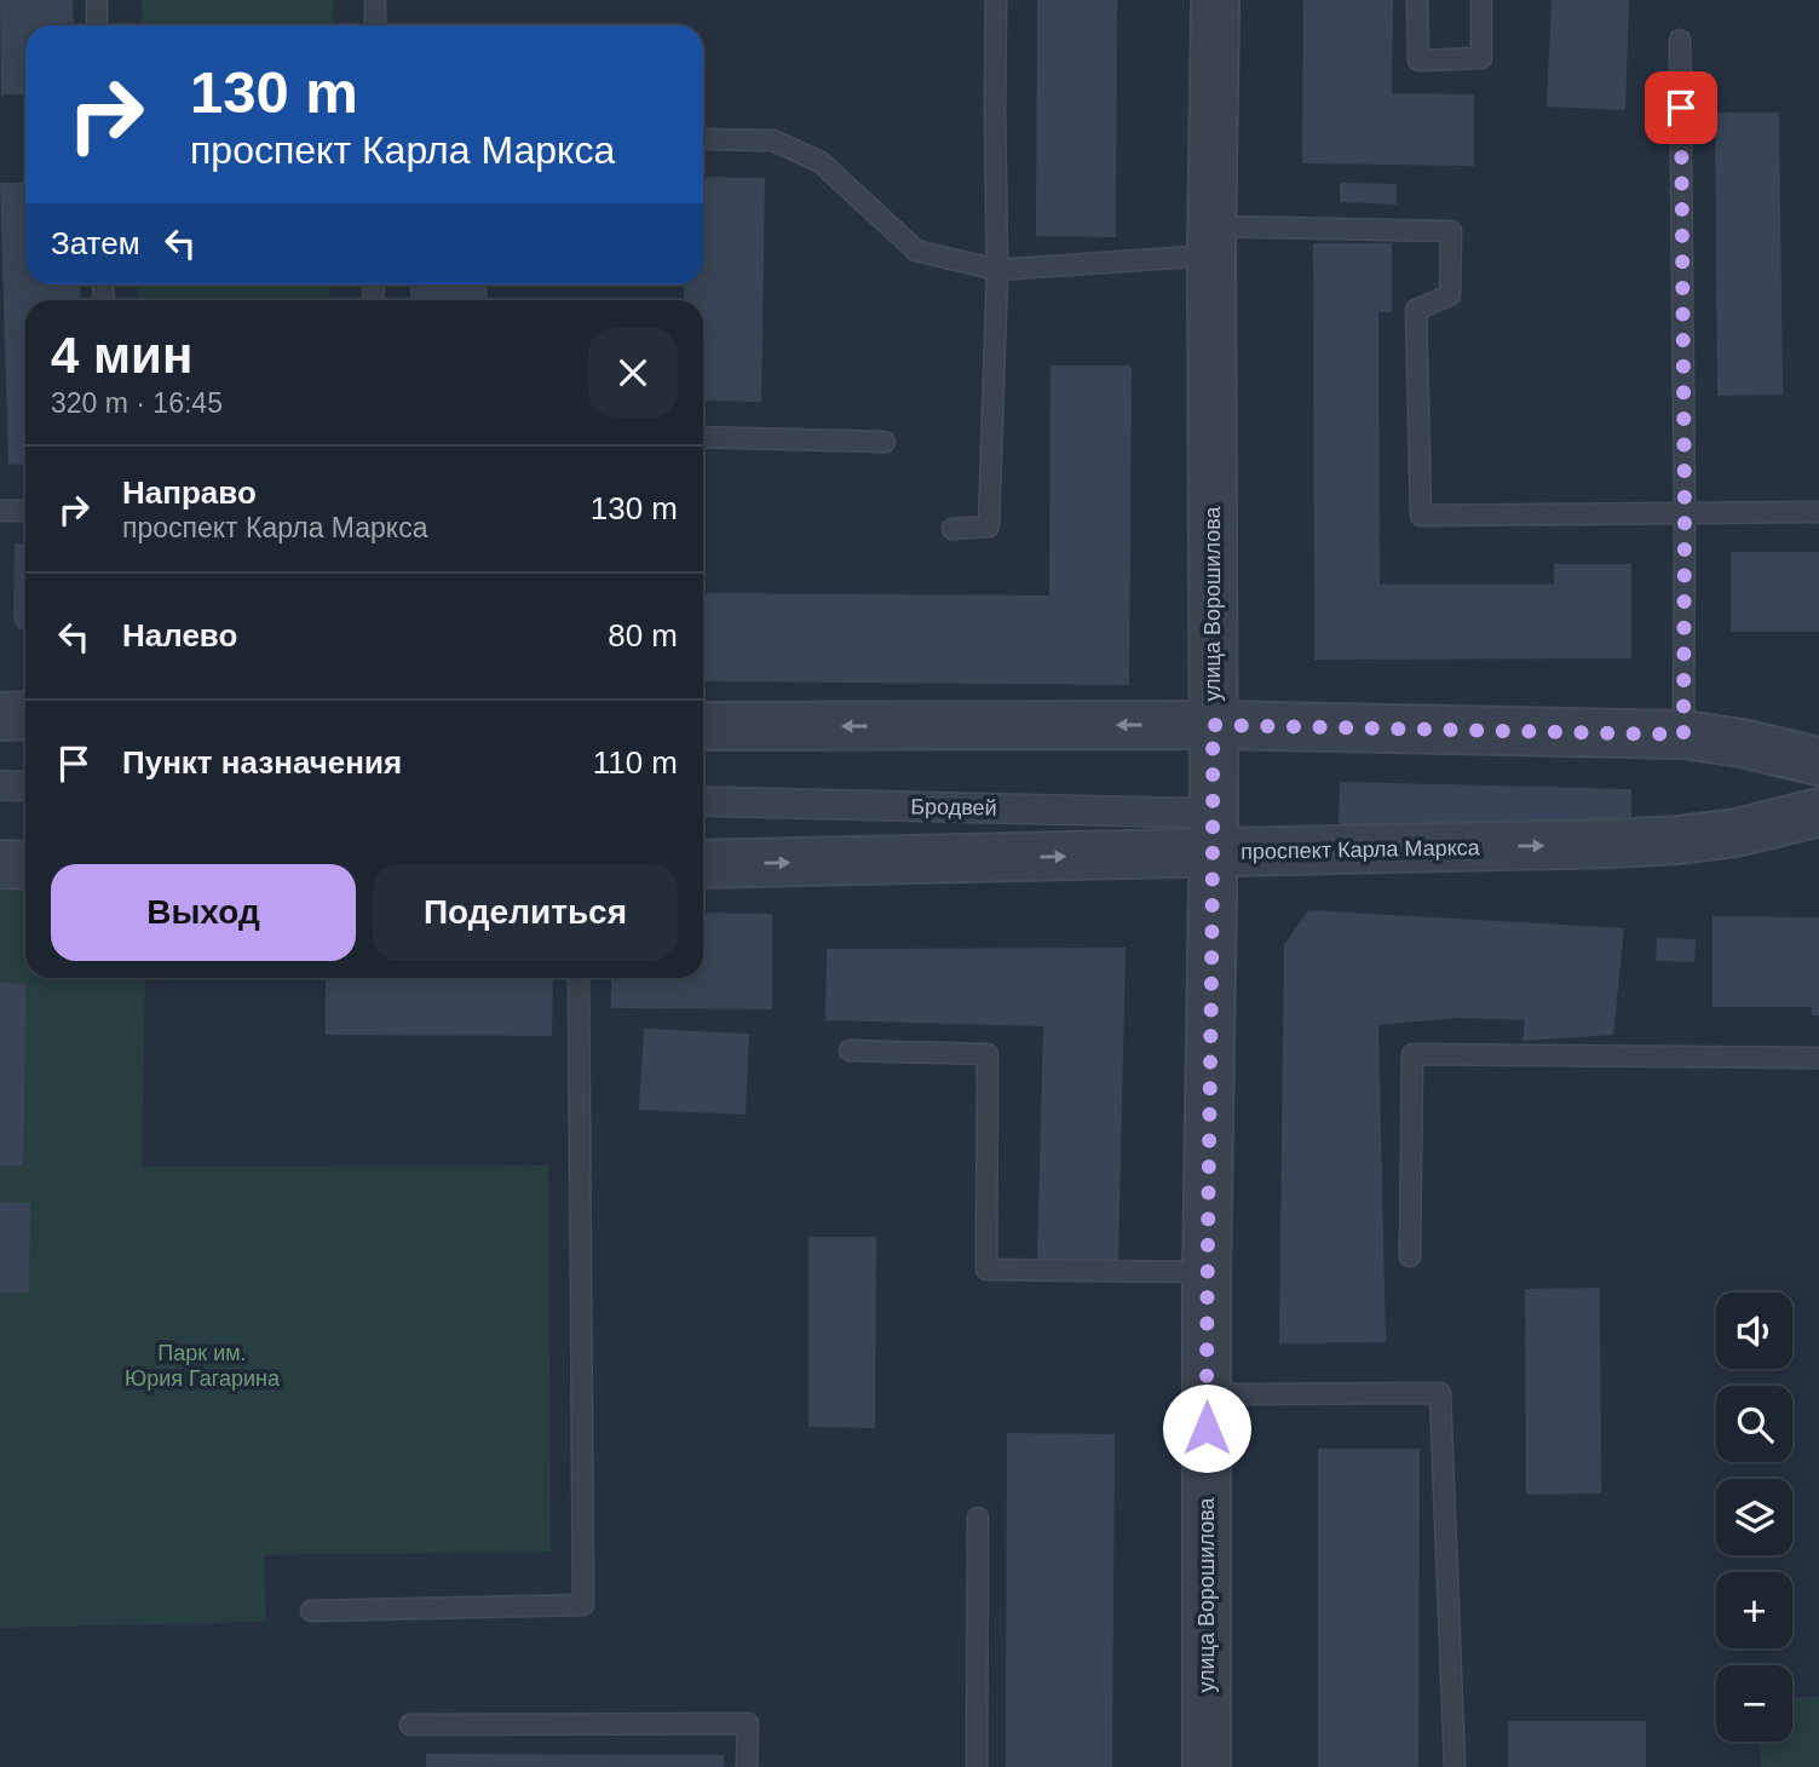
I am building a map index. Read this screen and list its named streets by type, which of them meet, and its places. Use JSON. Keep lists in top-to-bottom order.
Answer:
{
  "streets": {
    "street": ["улица Ворошилова", "Бродвей", "проспект Карла Маркса"]
  },
  "crossings": [
    ["улица Ворошилова", "Бродвей"],
    ["улица Ворошилова", "проспект Карла Маркса"],
    ["Бродвей", "проспект Карла Маркса"]
  ],
  "parks": ["Парк им. Юрия Гагарина"],
  "page": {
    "turn": ["130 m", "проспект Карла Маркса"],
    "then": "Затем",
    "heading": ["4 мин", "320 m · 16:45"],
    "list": [
      {
        "name": "Направо",
        "note": "проспект Карла Маркса",
        "value": "130 m"
      },
      {
        "name": "Налево",
        "value": "80 m"
      },
      {
        "name": "Пункт назначения",
        "value": "110 m"
      }
    ],
    "buttons": ["Выход", "Поделиться"],
    "map_buttons": ["+", "−"]
  }
}
